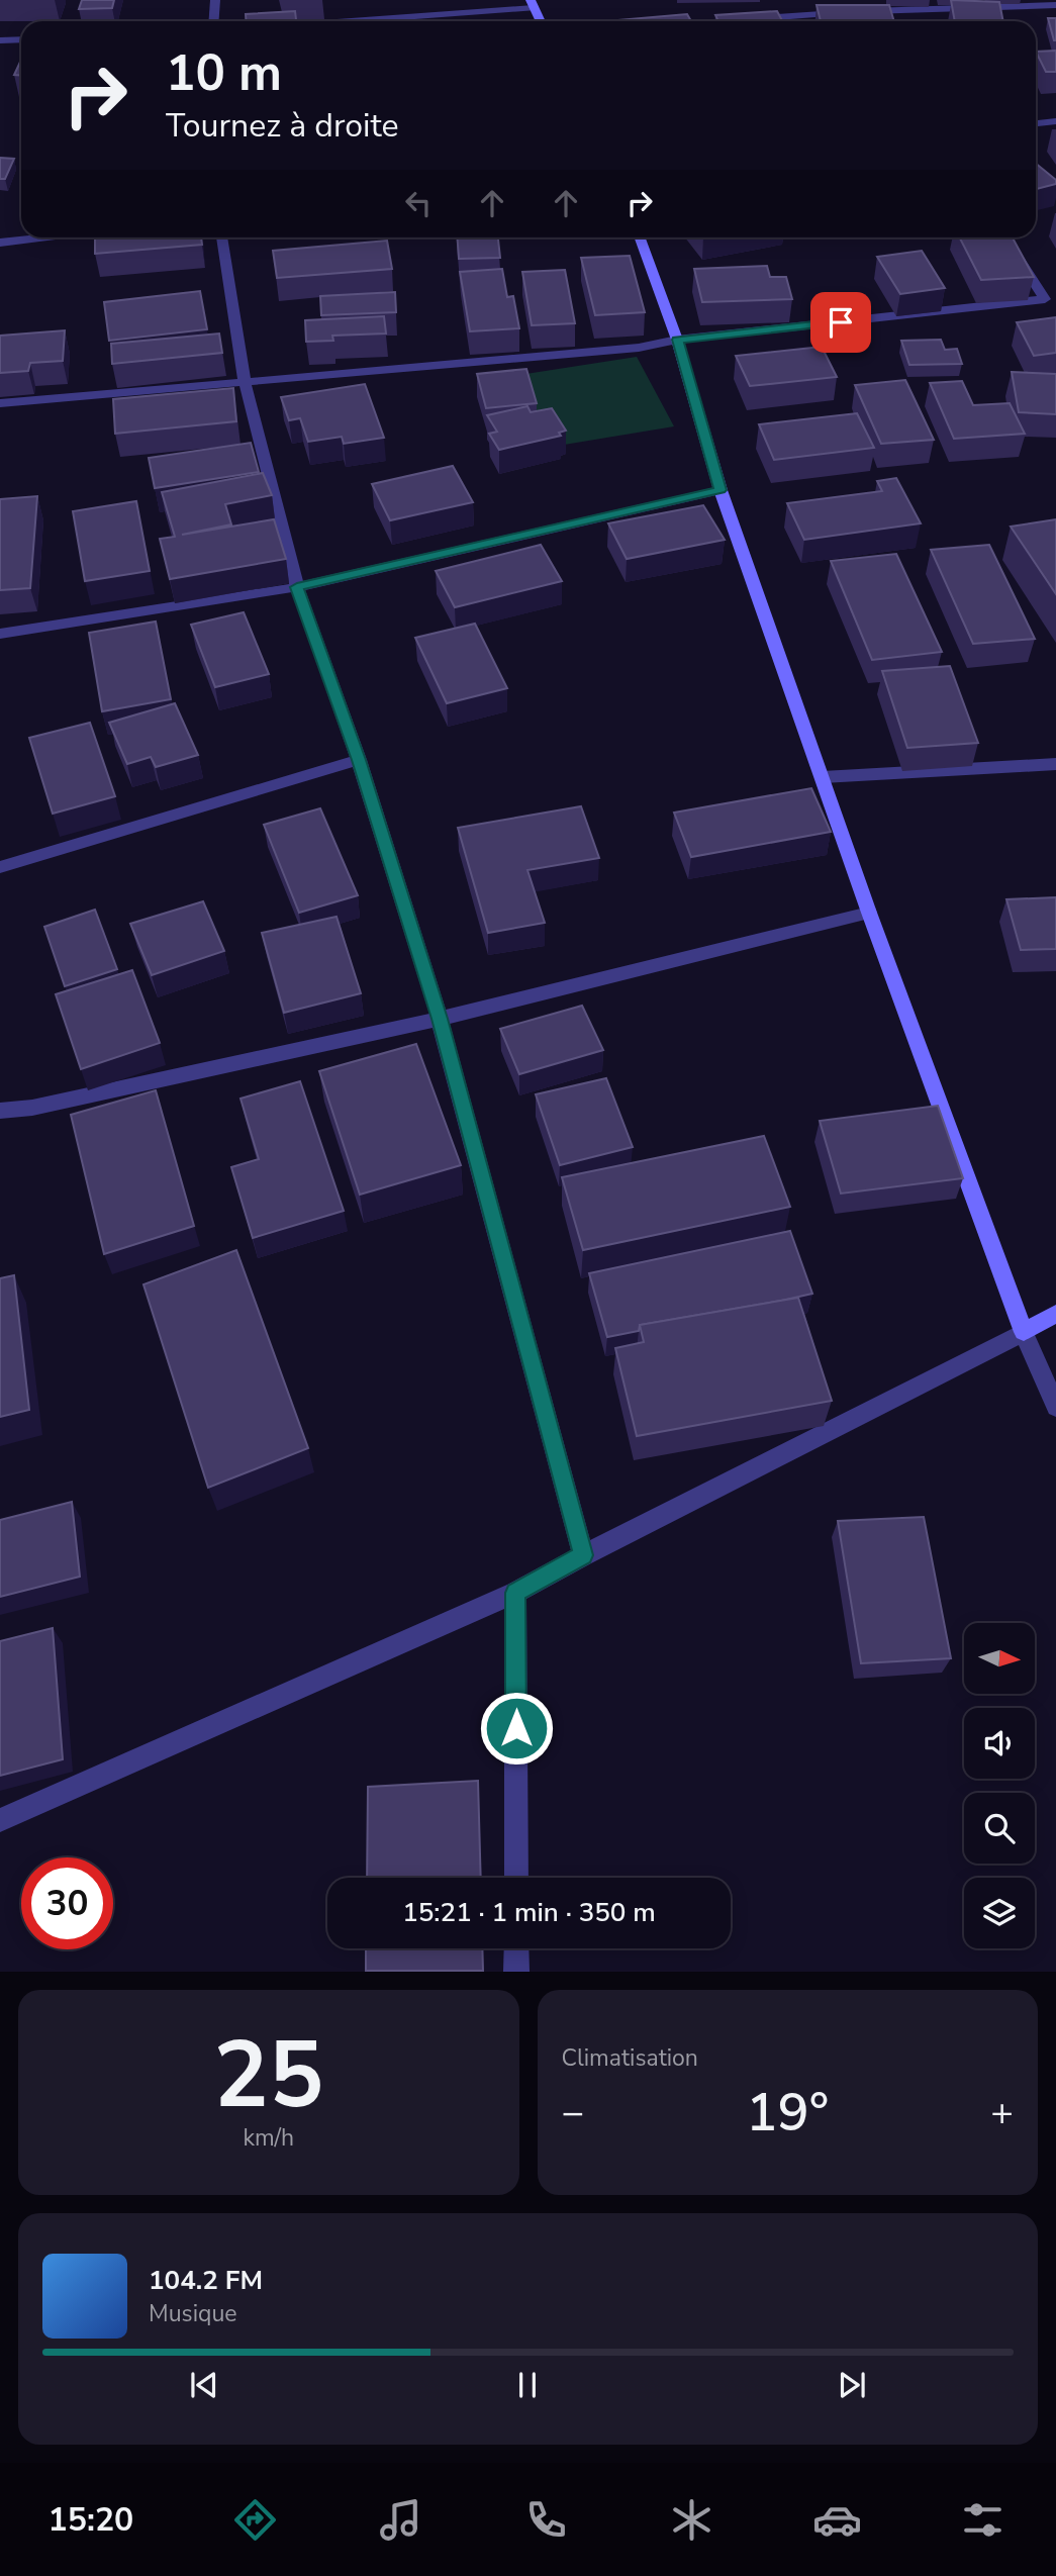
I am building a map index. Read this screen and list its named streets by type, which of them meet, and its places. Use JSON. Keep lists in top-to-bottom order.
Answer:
{
  "north": "right",
  "page": {
    "turn": ["10 m", "Tournez à droite"],
    "limit": "30",
    "trip": "15:21 · 1 min · 350 m",
    "tile": [
      ["25", "km/h"],
      "Climatisation"
    ],
    "heat": ["−", "19°", "+"],
    "song": ["104.2 FM", "Musique"],
    "tabs": "15:20"
  }
}
